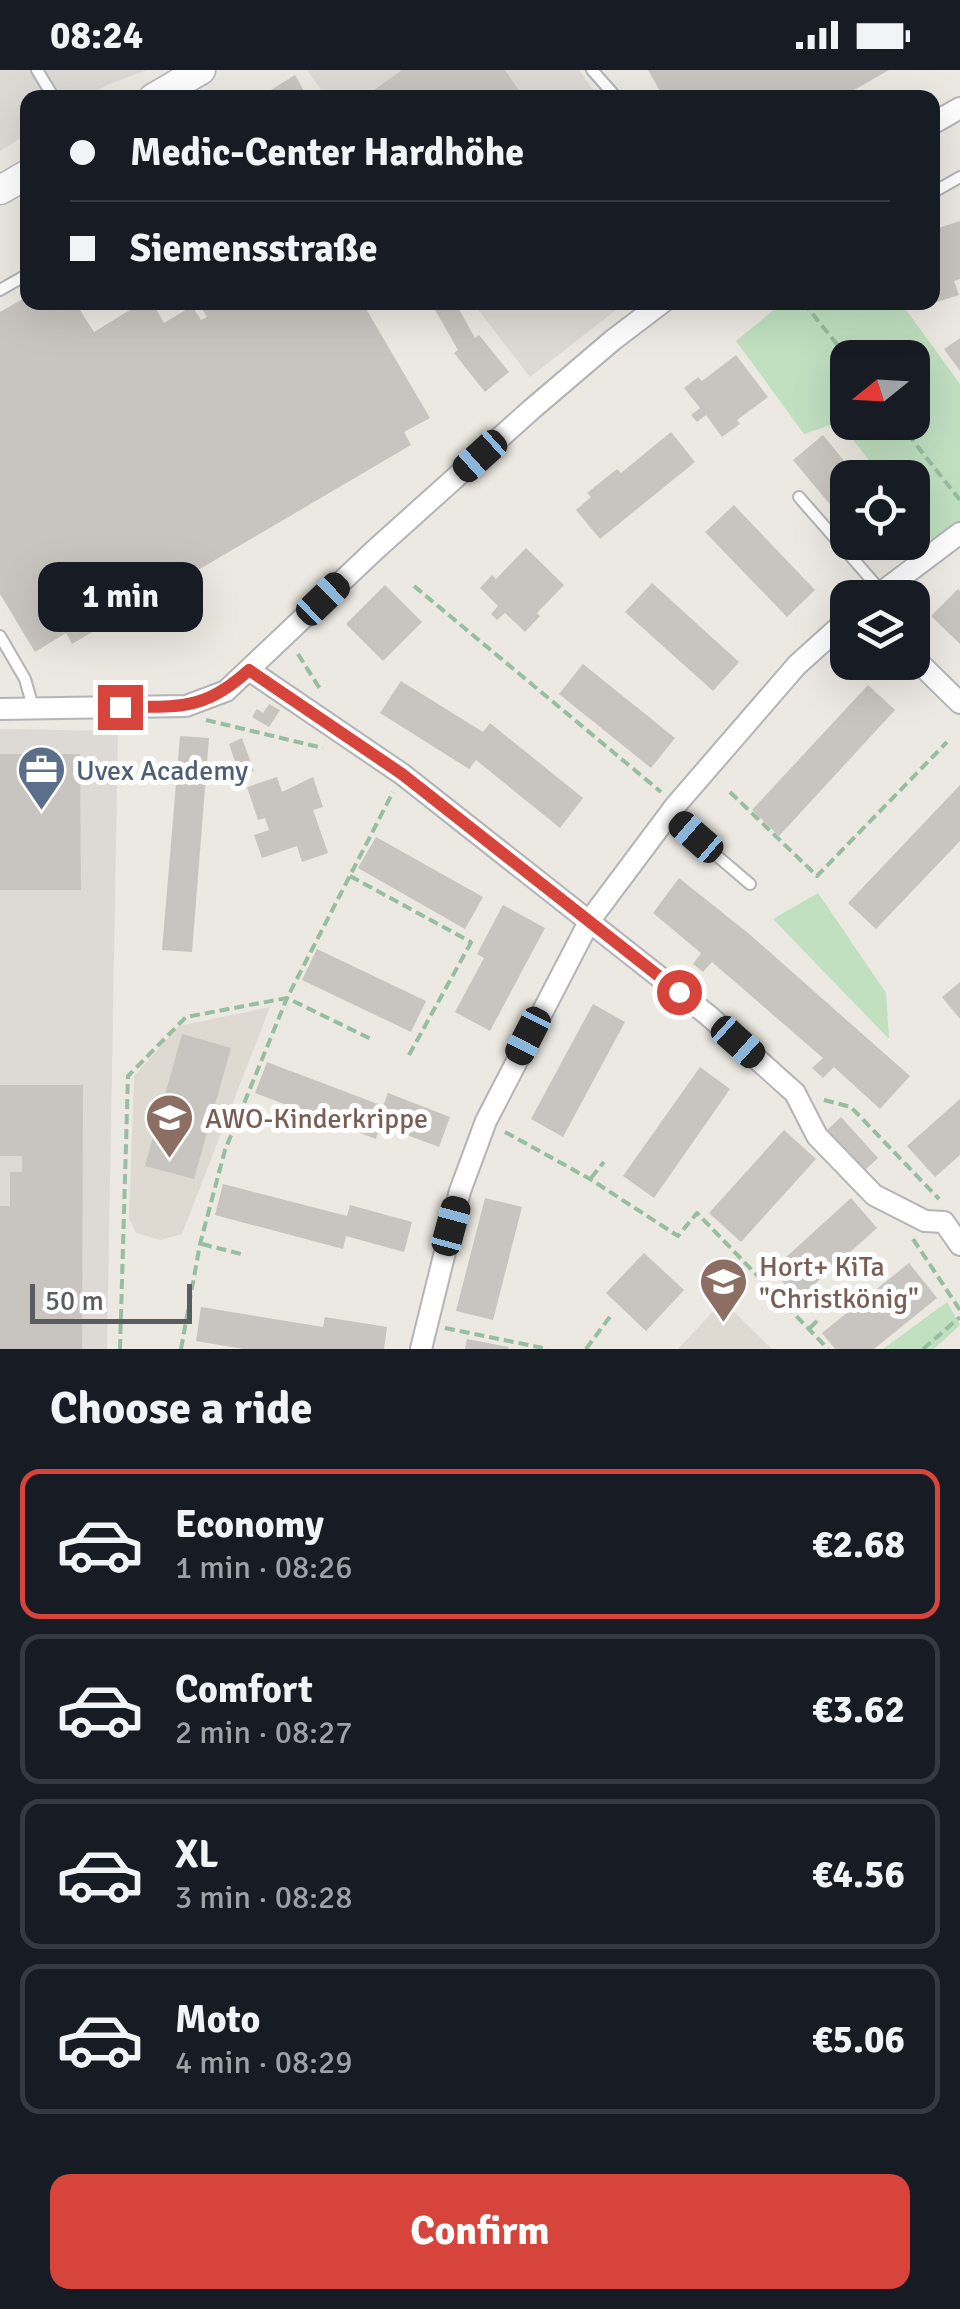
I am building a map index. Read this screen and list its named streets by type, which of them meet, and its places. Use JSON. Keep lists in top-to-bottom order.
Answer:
{
  "places": {
    "office": ["Uvex Academy"],
    "school or university": ["AWO-Kinderkrippe", "Hort+ KiTa \"Christkönig\""]
  },
  "scale_bar": "50 m",
  "north": "left",
  "page": {
    "status": "08:24",
    "banner": ["Medic-Center Hardhöhe", "Siemensstraße"],
    "bubble": "1 min",
    "scale": "50 m",
    "heading": "Choose a ride",
    "list": [
      {
        "name": "Economy",
        "note": "1 min · 08:26",
        "value": "€2.68"
      },
      {
        "name": "Comfort",
        "note": "2 min · 08:27",
        "value": "€3.62"
      },
      {
        "name": "XL",
        "note": "3 min · 08:28",
        "value": "€4.56"
      },
      {
        "name": "Moto",
        "note": "4 min · 08:29",
        "value": "€5.06"
      }
    ],
    "buttons": "Confirm"
  }
}
